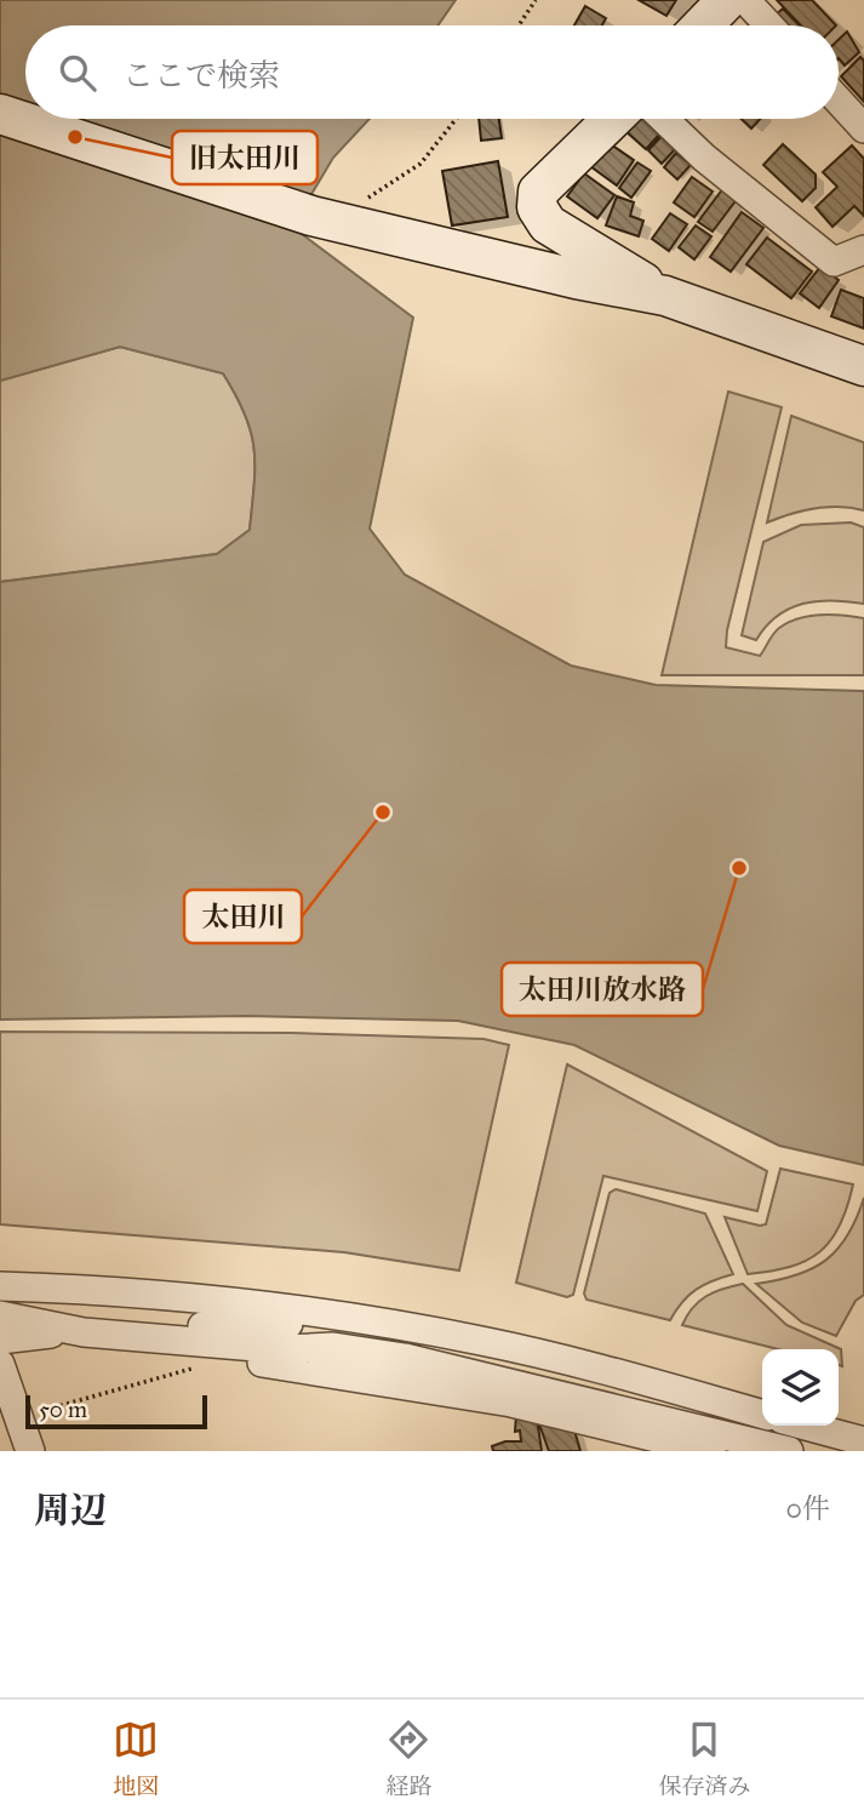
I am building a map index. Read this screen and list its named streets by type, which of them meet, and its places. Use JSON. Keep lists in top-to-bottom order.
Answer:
{
  "places": ["旧太田川", "太田川", "太田川放水路"],
  "scale_bar": "50 m",
  "page": {
    "search": "ここで検索",
    "scale": "50 m",
    "heading": ["周辺", "0件"],
    "nav": ["地図", "経路", "保存済み"]
  }
}
